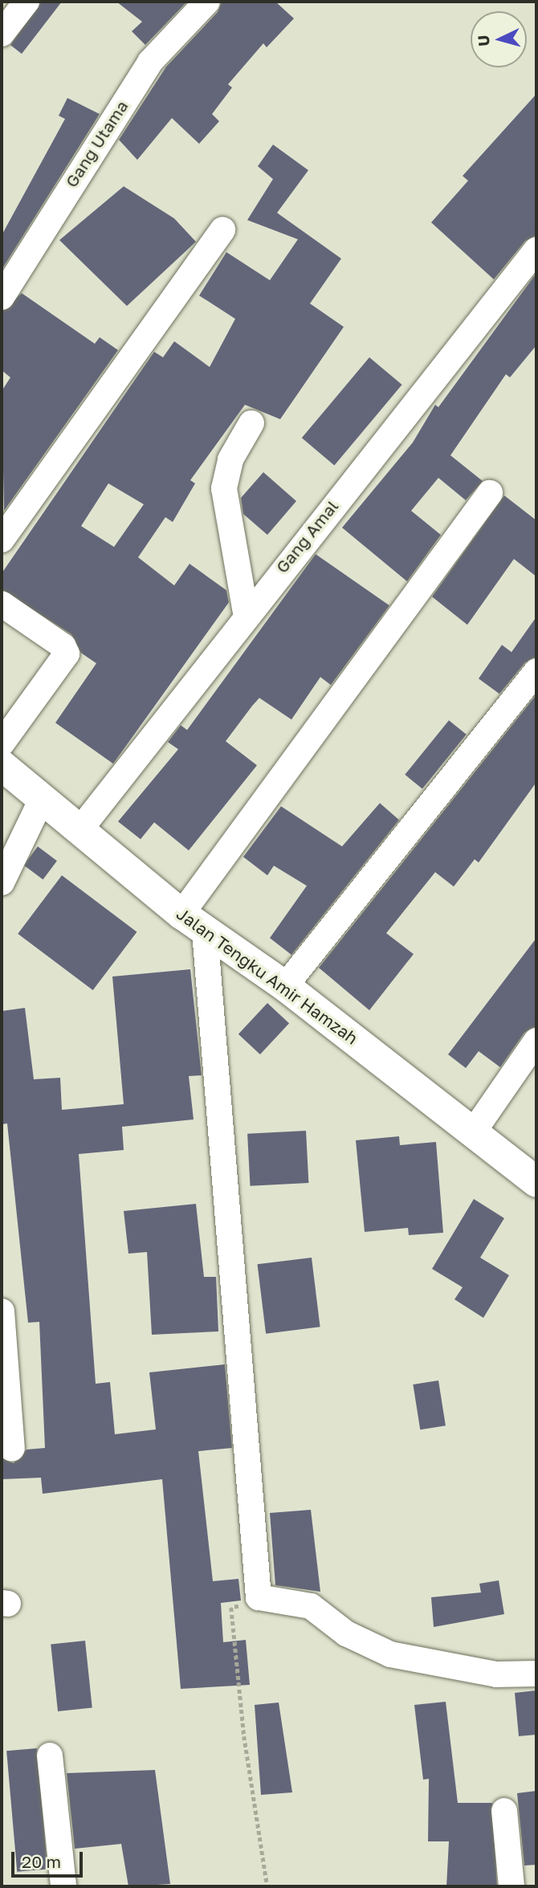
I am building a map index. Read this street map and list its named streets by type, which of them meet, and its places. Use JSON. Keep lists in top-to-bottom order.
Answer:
{
  "streets": {
    "main road": ["Jalan Tengku Amir Hamzah"],
    "street": ["Gang Utama", "Gang Amal"]
  },
  "crossings": [
    ["Gang Amal", "Jalan Tengku Amir Hamzah"]
  ],
  "scale_bar": "20 m",
  "north": "left"
}
